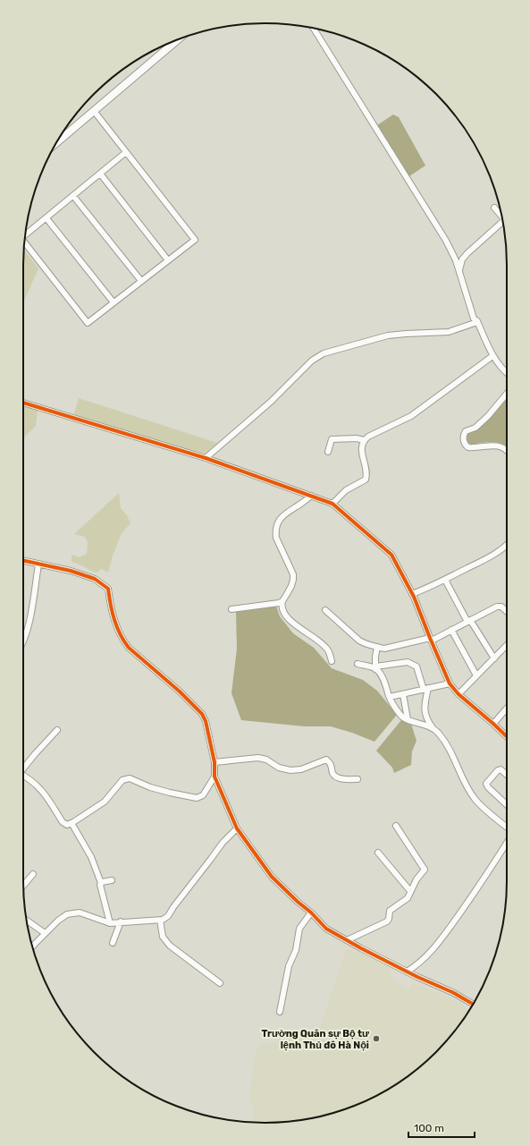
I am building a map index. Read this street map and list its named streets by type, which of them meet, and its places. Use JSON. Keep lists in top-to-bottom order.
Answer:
{
  "places": ["Trường Quân sự Bộ tư lệnh Thủ đô Hà Nội"],
  "scale_bar": "100 m"
}
